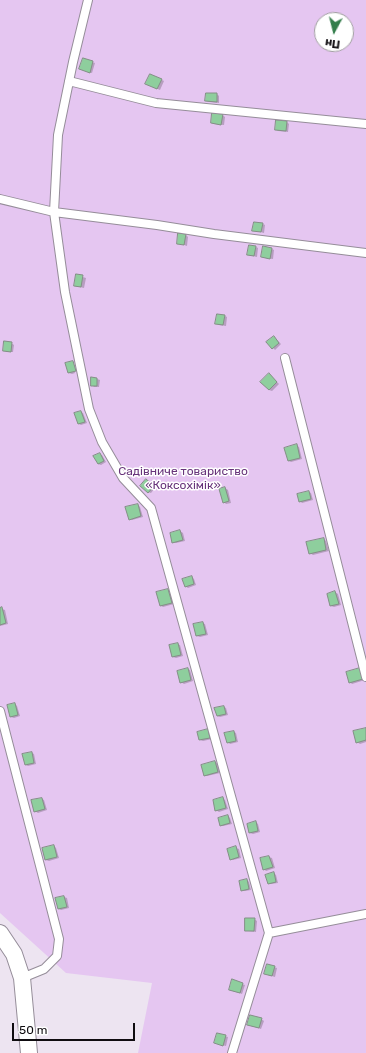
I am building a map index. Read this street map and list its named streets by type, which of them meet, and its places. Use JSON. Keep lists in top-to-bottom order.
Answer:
{
  "parks": ["Садівниче товариство «Коксохімік»"],
  "scale_bar": "50 m",
  "north": "bottom"
}
